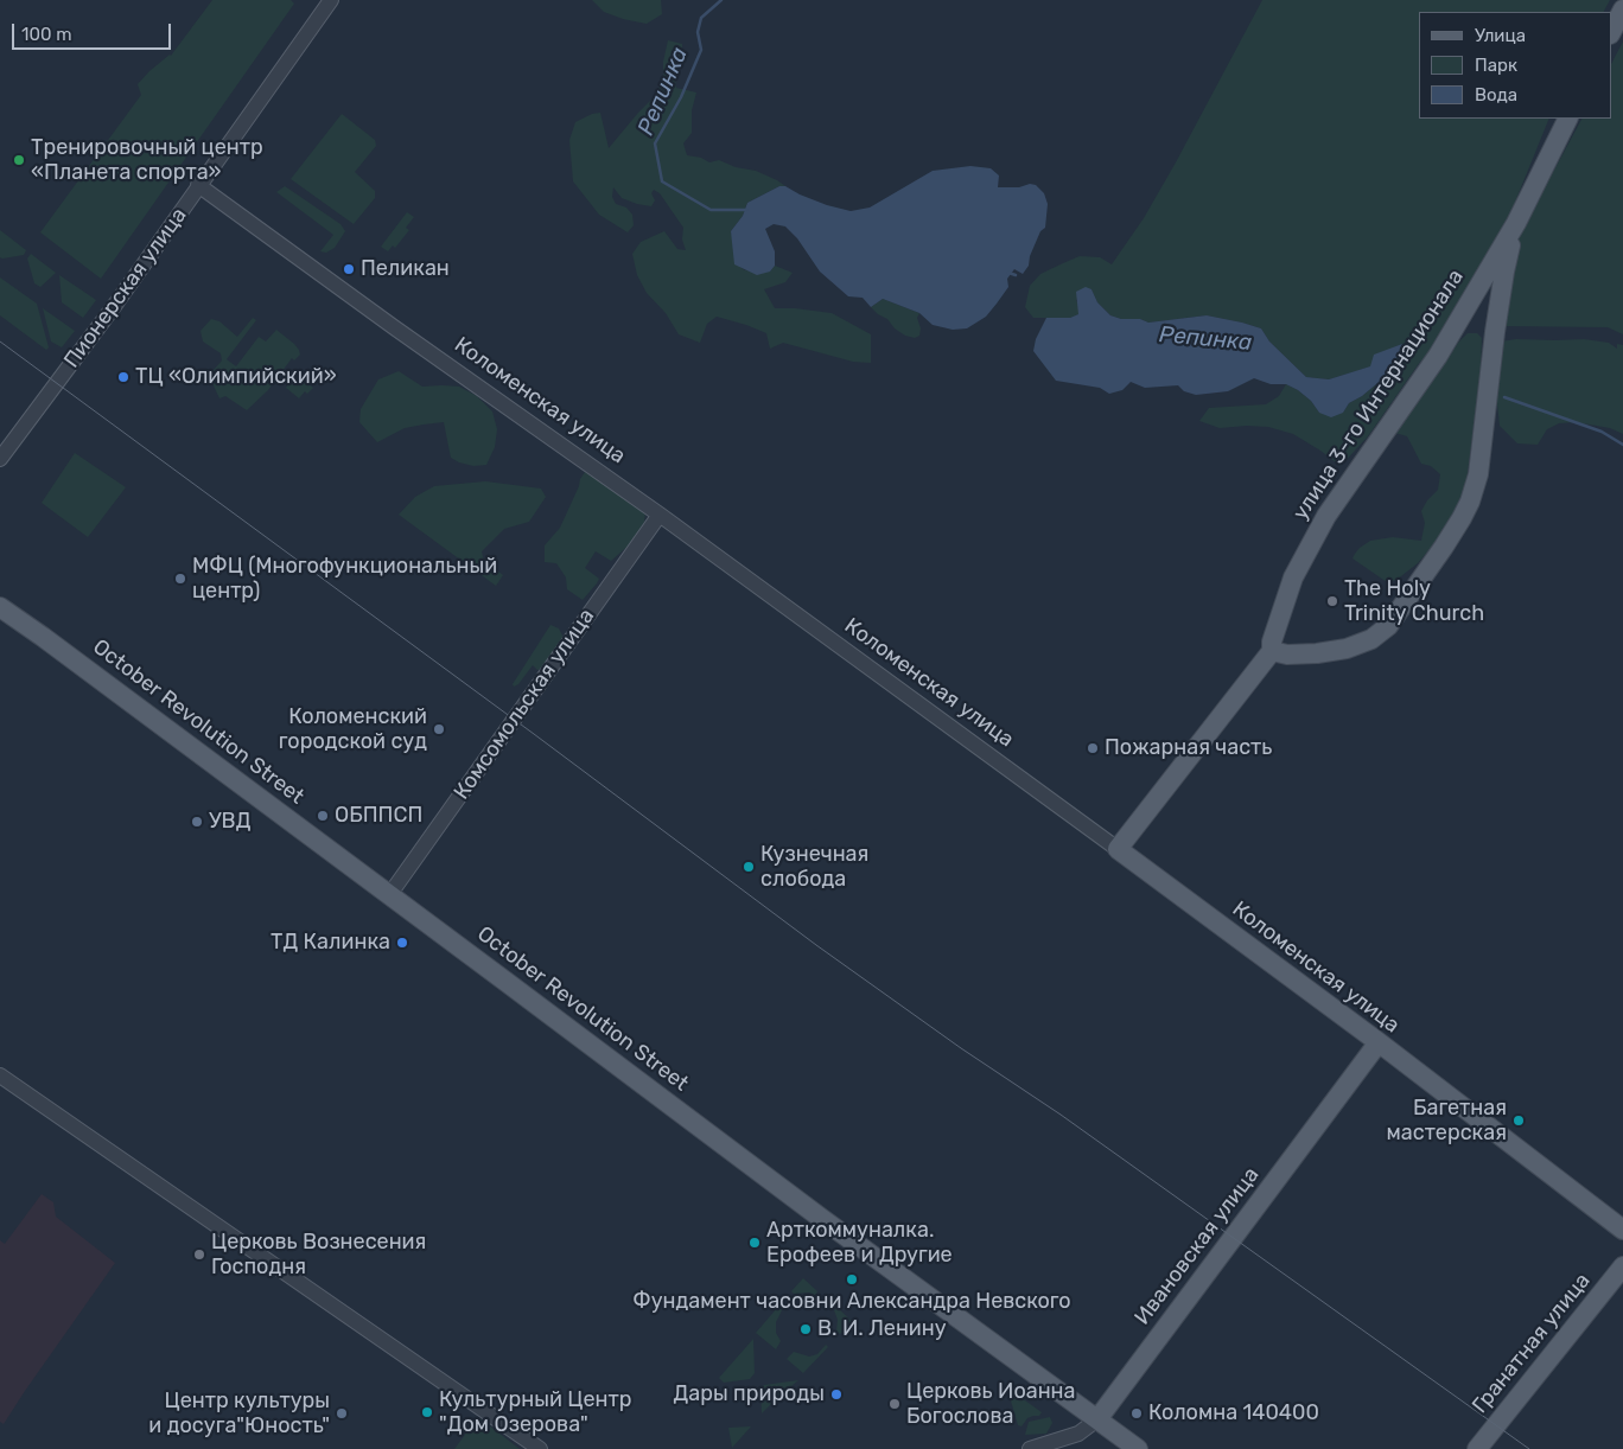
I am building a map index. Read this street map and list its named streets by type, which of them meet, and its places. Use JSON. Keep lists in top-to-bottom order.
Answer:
{
  "streets": {
    "main road": [
      "улица 3-го Интернационала",
      "Коломенская улица",
      "October Revolution Street",
      "Ивановская улица",
      "Гранатная улица"
    ],
    "street": ["Пионерская улица", "Комсомольская улица"]
  },
  "crossings": [
    ["Пионерская улица", "Коломенская улица"],
    ["улица 3-го Интернационала", "Коломенская улица"],
    ["Коломенская улица", "Комсомольская улица"],
    ["Коломенская улица", "Ивановская улица"],
    ["Комсомольская улица", "October Revolution Street"],
    ["October Revolution Street", "Ивановская улица"]
  ],
  "water": ["Репинка"],
  "places": [
    "Тренировочный центр «Планета спорта»",
    "Пеликан",
    "ТЦ «Олимпийский»",
    "МФЦ (Многофункциональный центр)",
    "The Holy Trinity Church",
    "Коломенский городской суд",
    "Пожарная часть",
    "ОБППСП",
    "УВД",
    "Кузнечная слобода",
    "ТД Калинка",
    "Багетная мастерская",
    "Арткоммуналка. Ерофеев и Другие",
    "Церковь Вознесения Господня",
    "Фундамент часовни Александра Невского",
    "В. И. Ленину",
    "Дары природы",
    "Церковь Иоанна Богослова",
    "Культурный Центр \"Дом Озерова\"",
    "Центр культуры и досуга\"Юность\"",
    "Коломна 140400"
  ],
  "legend": ["Улица", "Парк", "Вода"],
  "scale_bar": "100 m"
}
